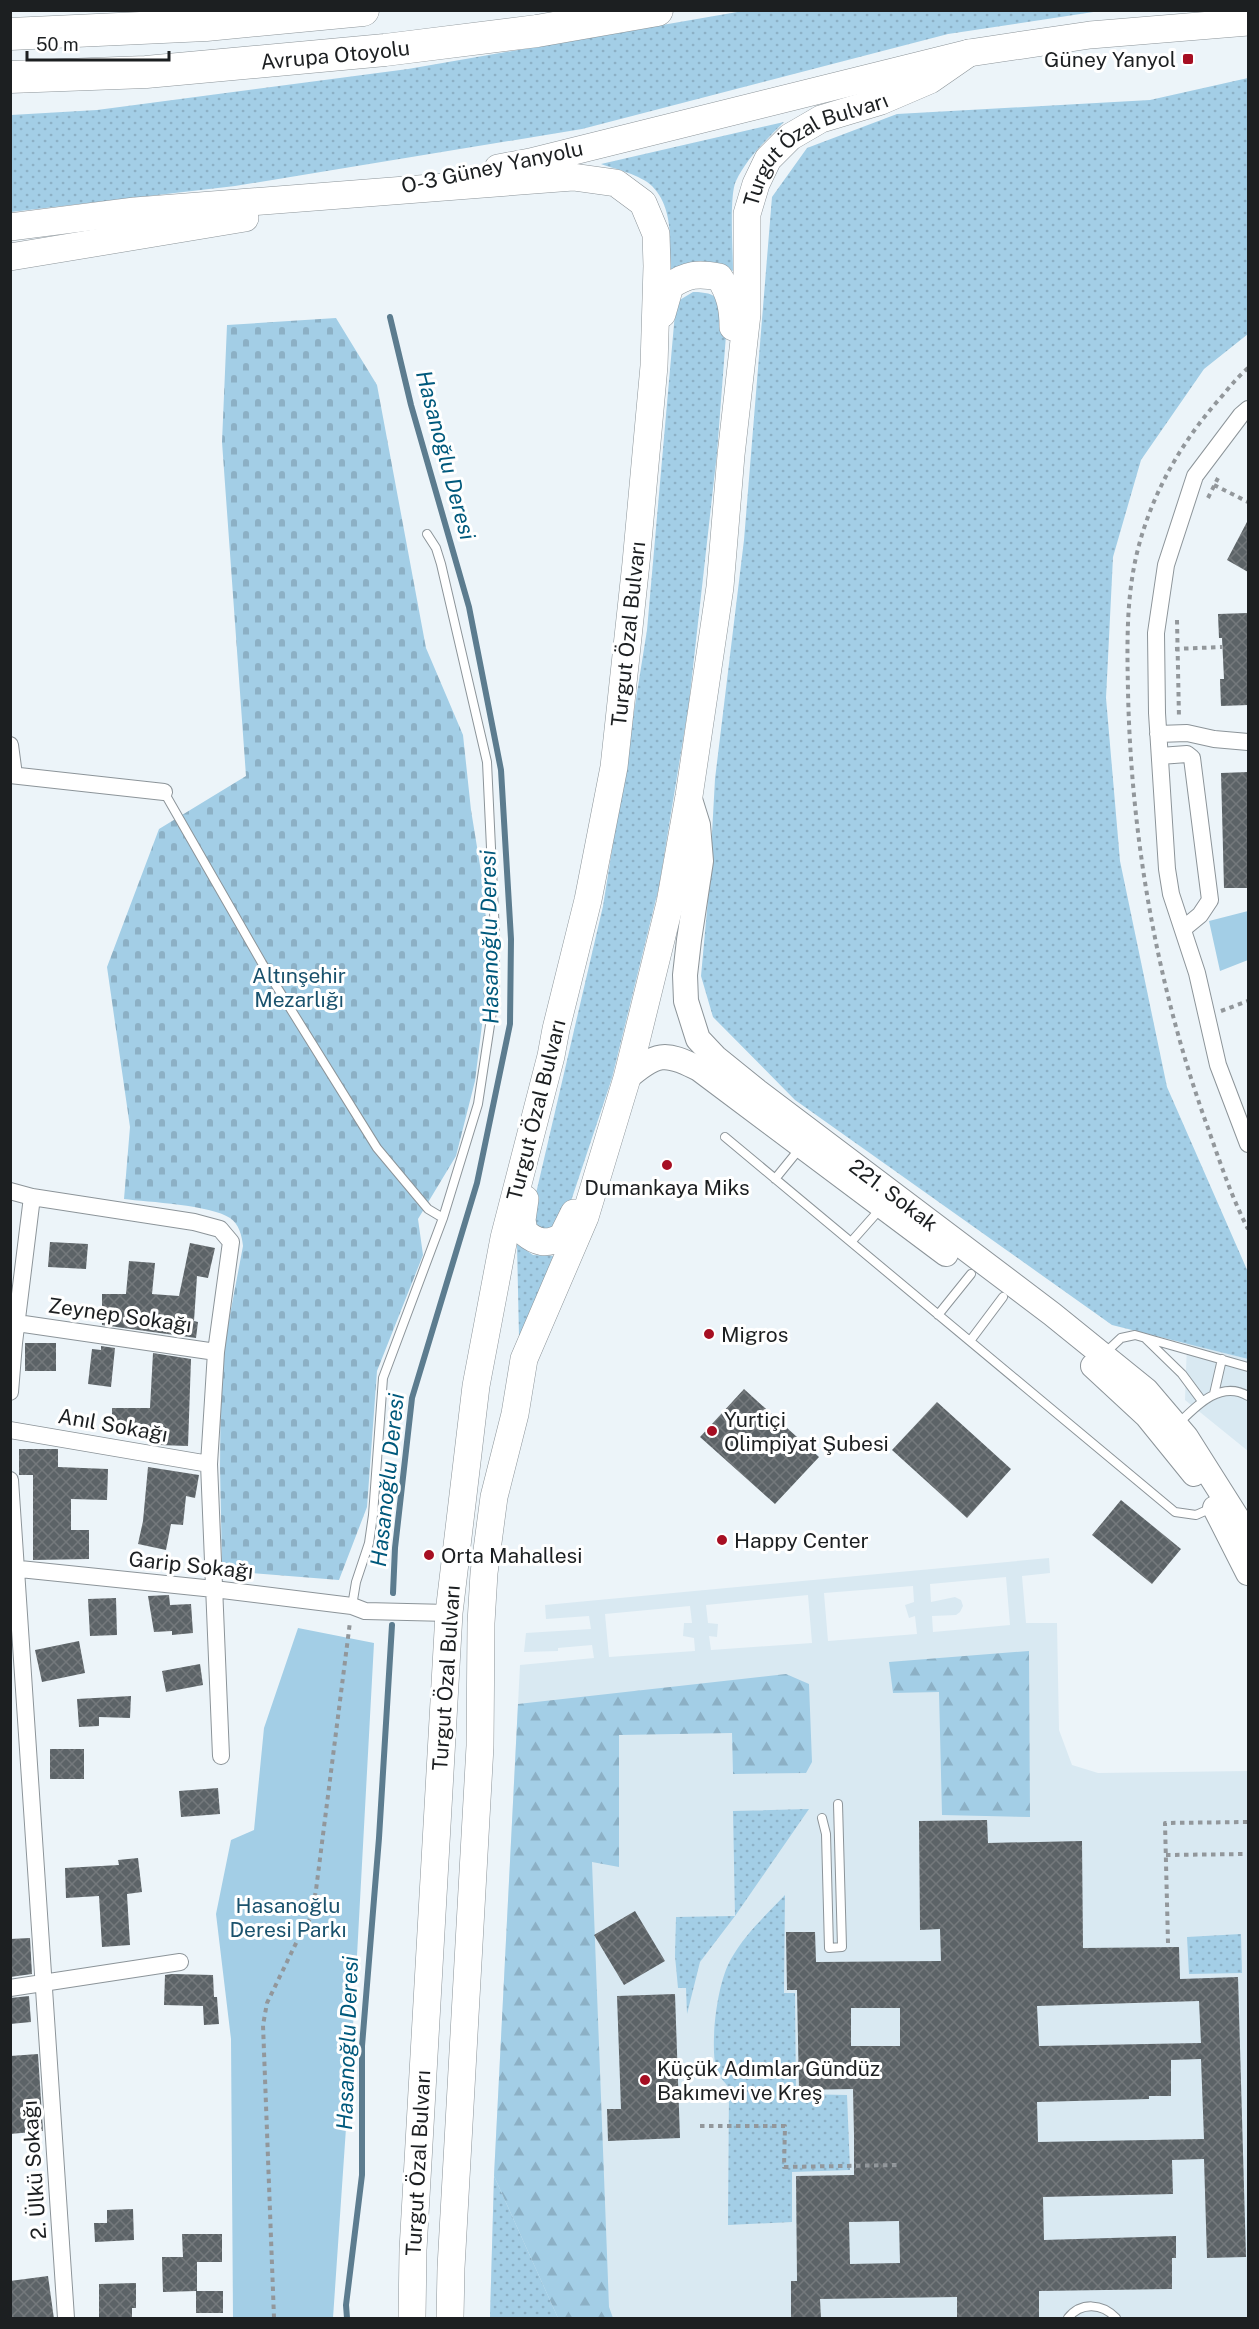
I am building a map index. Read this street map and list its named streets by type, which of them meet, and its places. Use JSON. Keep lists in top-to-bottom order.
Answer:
{
  "streets": {
    "highway": ["Avrupa Otoyolu"],
    "main road": ["Turgut Özal Bulvarı", "O-3 Güney Yanyolu"],
    "street": [
      "221. Sokak",
      "Zeynep Sokağı",
      "Anıl Sokağı",
      "Garip Sokağı",
      "2. Ülkü Sokağı"
    ]
  },
  "crossings": [
    ["Turgut Özal Bulvarı", "O-3 Güney Yanyolu"],
    ["Turgut Özal Bulvarı", "221. Sokak"],
    ["Turgut Özal Bulvarı", "Garip Sokağı"],
    ["Garip Sokağı", "2. Ülkü Sokağı"]
  ],
  "water": ["Hasanoğlu Deresi"],
  "parks": ["Altınşehir Mezarlığı", "Hasanoğlu Deresi Parkı"],
  "places": {
    "transit": ["Güney Yanyol"],
    "other": [
      "Dumankaya Miks",
      "Migros",
      "Yurtiçi Olimpiyat Şubesi",
      "Happy Center",
      "Orta Mahallesi",
      "Küçük Adımlar Gündüz Bakımevi ve Kreş"
    ]
  },
  "scale_bar": "50 m"
}
